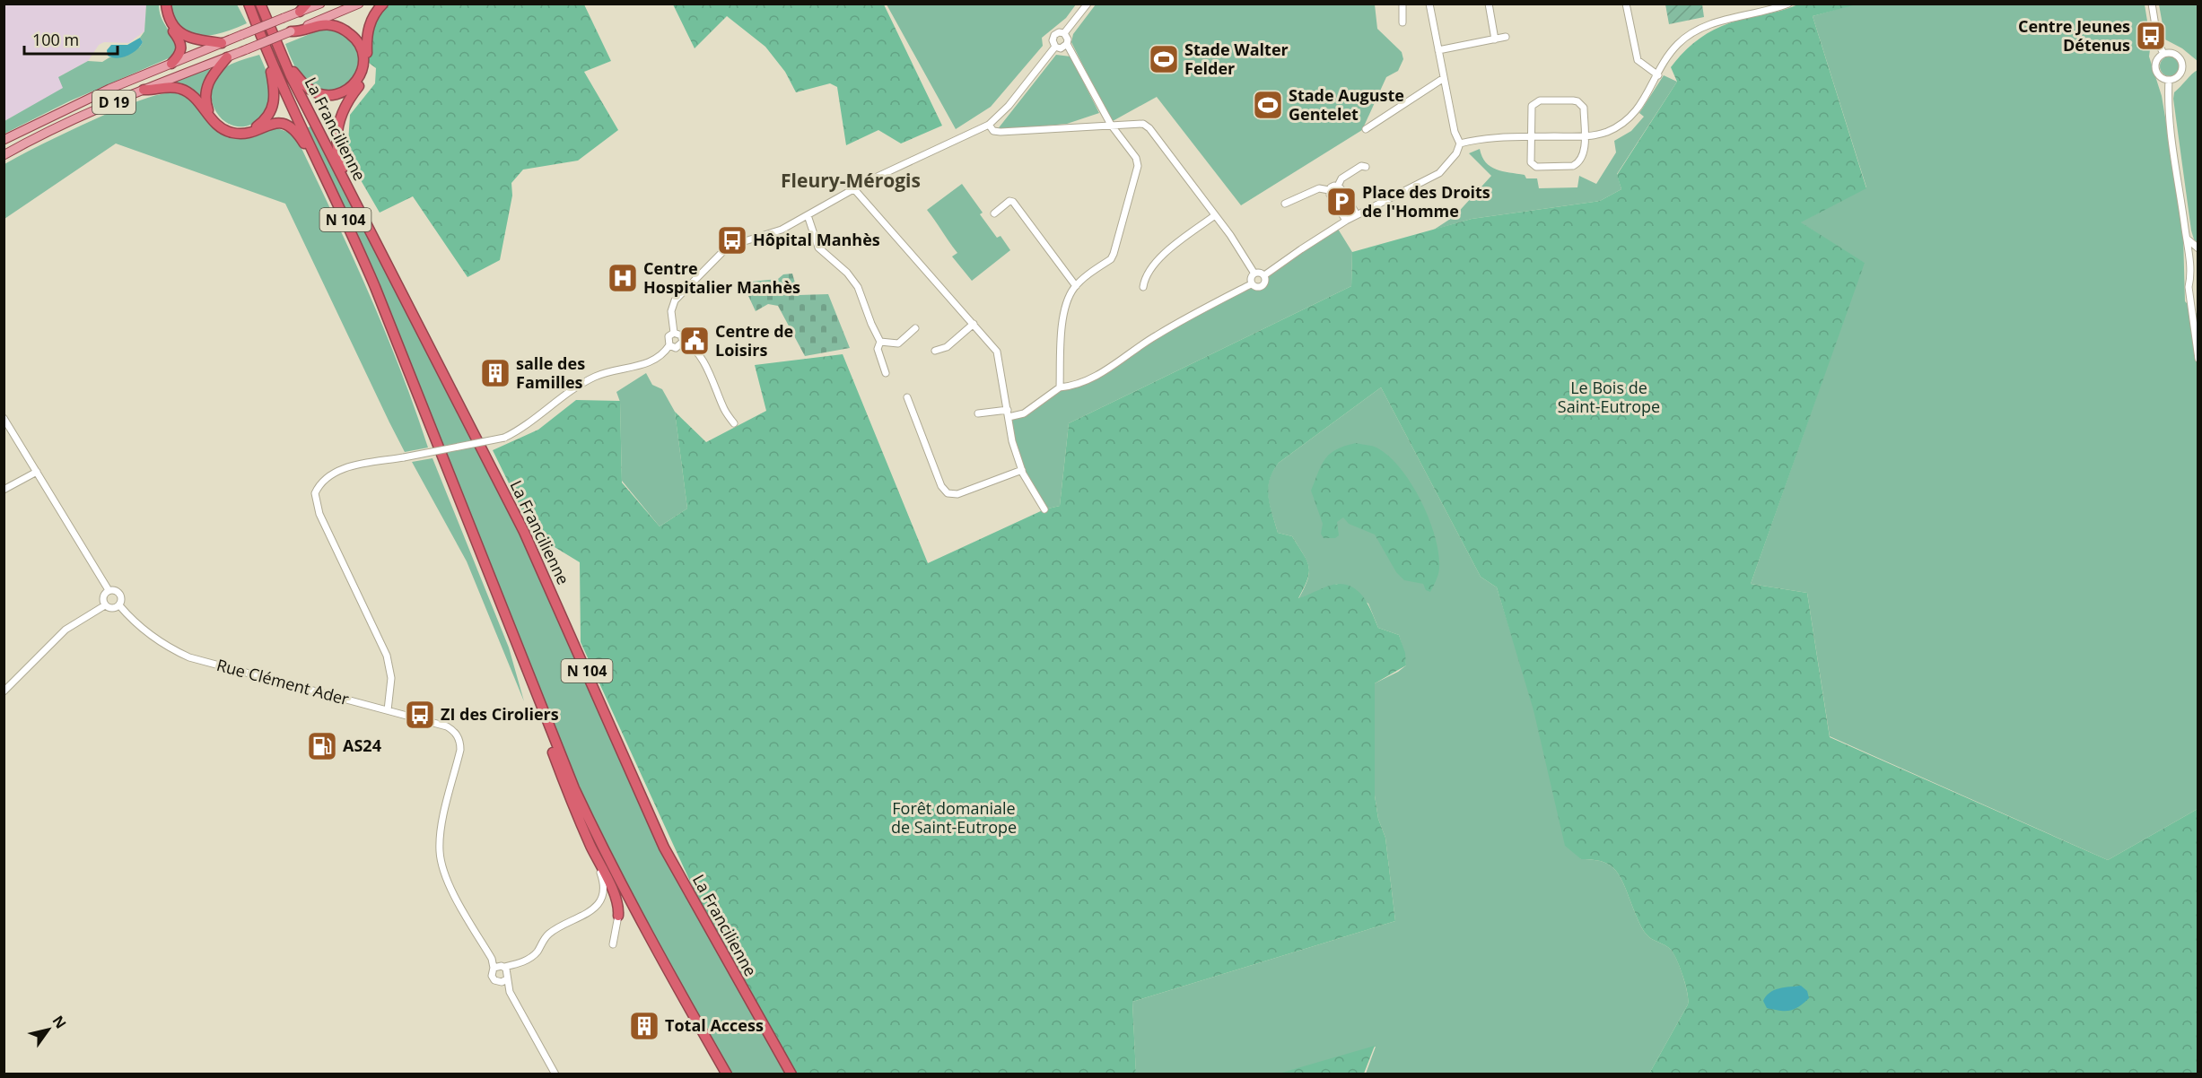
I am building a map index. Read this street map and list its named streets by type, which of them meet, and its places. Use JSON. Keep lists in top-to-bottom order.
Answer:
{
  "streets": {
    "highway": ["La Francilienne", "N 104"],
    "main road": ["D 19"],
    "street": ["Rue Clément Ader"]
  },
  "districts": ["Fleury-Mérogis"],
  "parks": ["Le Bois de Saint-Eutrope", "Forêt domaniale de Saint-Eutrope"],
  "places": {
    "bus stop": ["Centre Jeunes Détenus", "Hôpital Manhès", "ZI des Ciroliers"],
    "sports": ["Stade Walter Felder", "Stade Auguste Gentelet"],
    "parking": ["Place des Droits de l'Homme"],
    "hospital": ["Centre Hospitalier Manhès"],
    "public building": ["Centre de Loisirs"],
    "building": ["salle des Familles", "Total Access"],
    "fuel station": ["AS24"]
  },
  "scale_bar": "100 m",
  "north": "top right"
}
